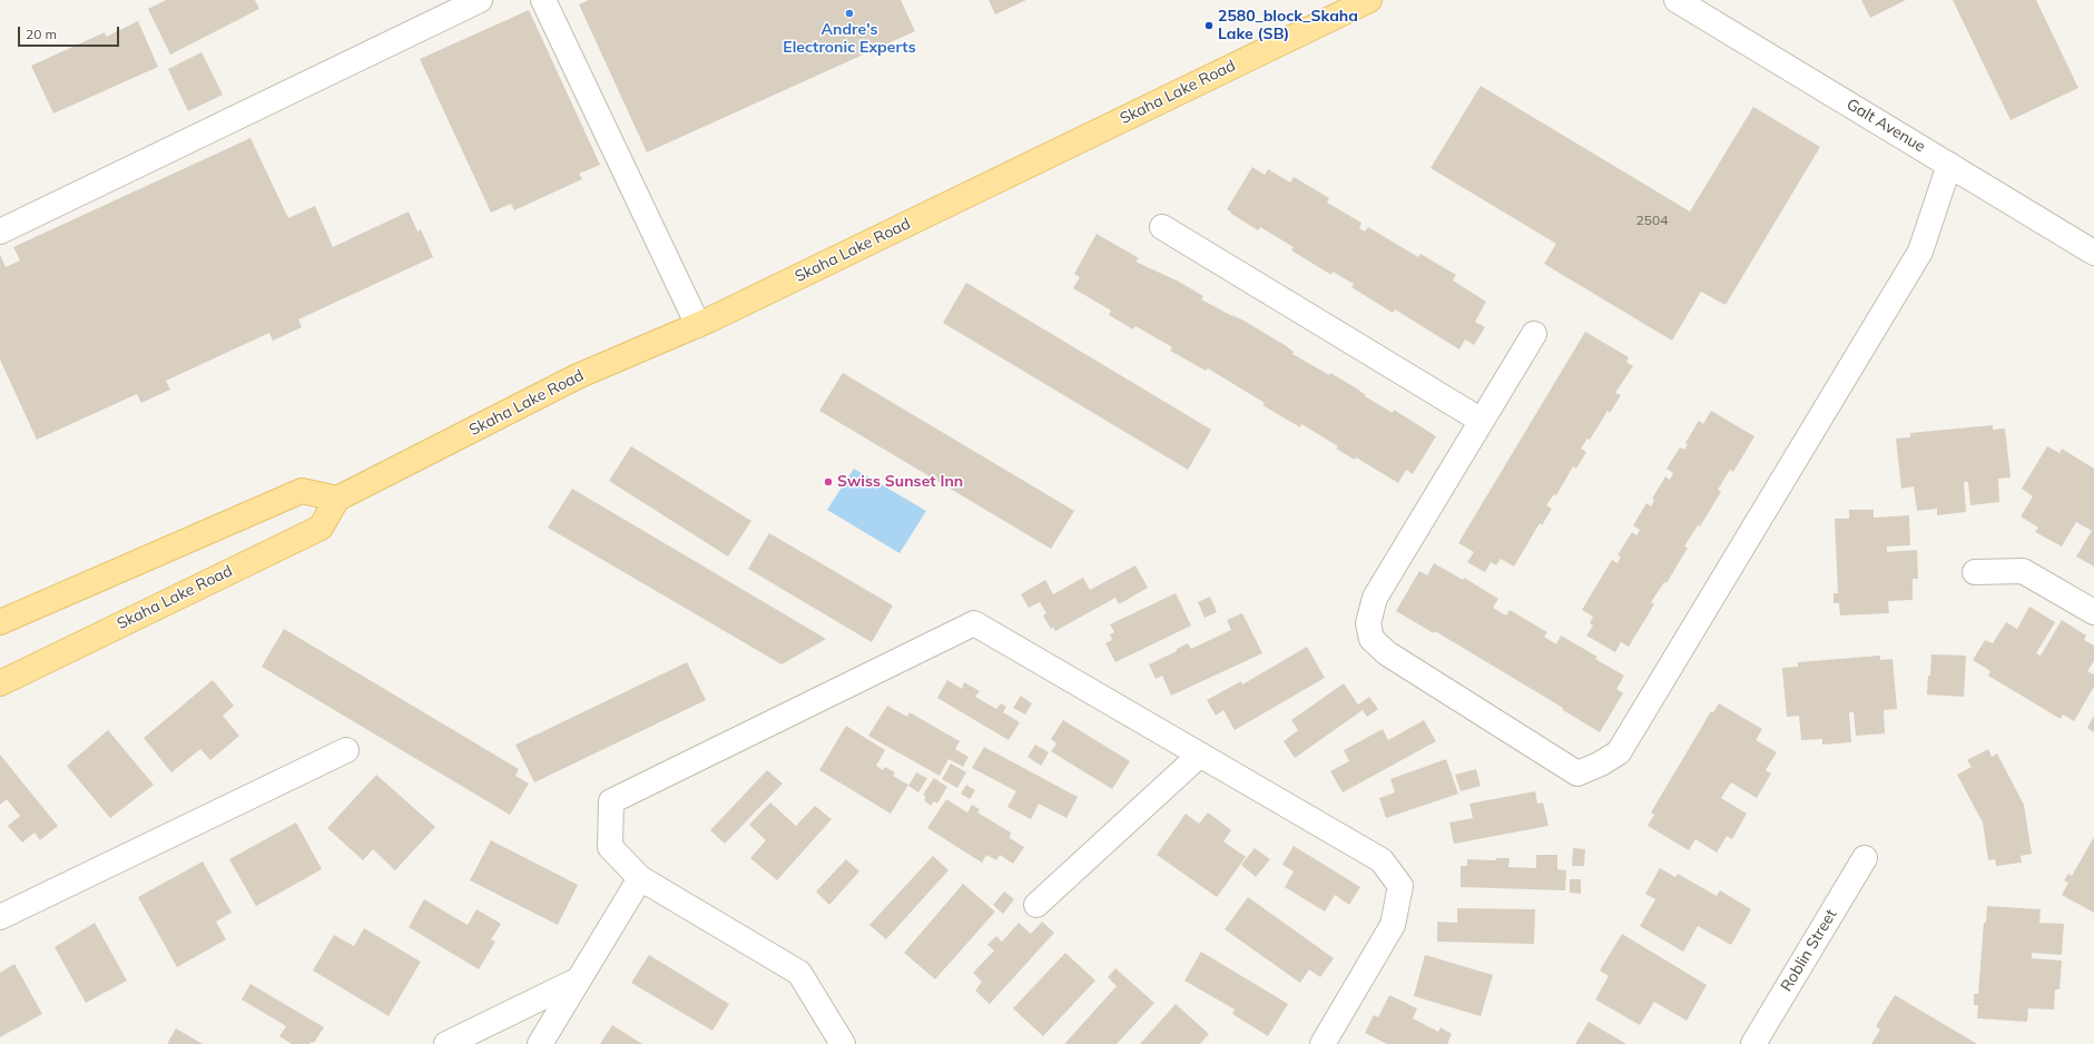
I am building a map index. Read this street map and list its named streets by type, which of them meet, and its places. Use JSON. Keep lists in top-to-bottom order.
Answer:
{
  "streets": {
    "main road": ["Skaha Lake Road"],
    "street": ["Galt Avenue", "Roblin Street"]
  },
  "places": ["Andre's Electronic Experts", "2580_block_Skaha Lake (SB)", "Swiss Sunset Inn"],
  "house_numbers": ["2504"],
  "scale_bar": "20 m"
}
